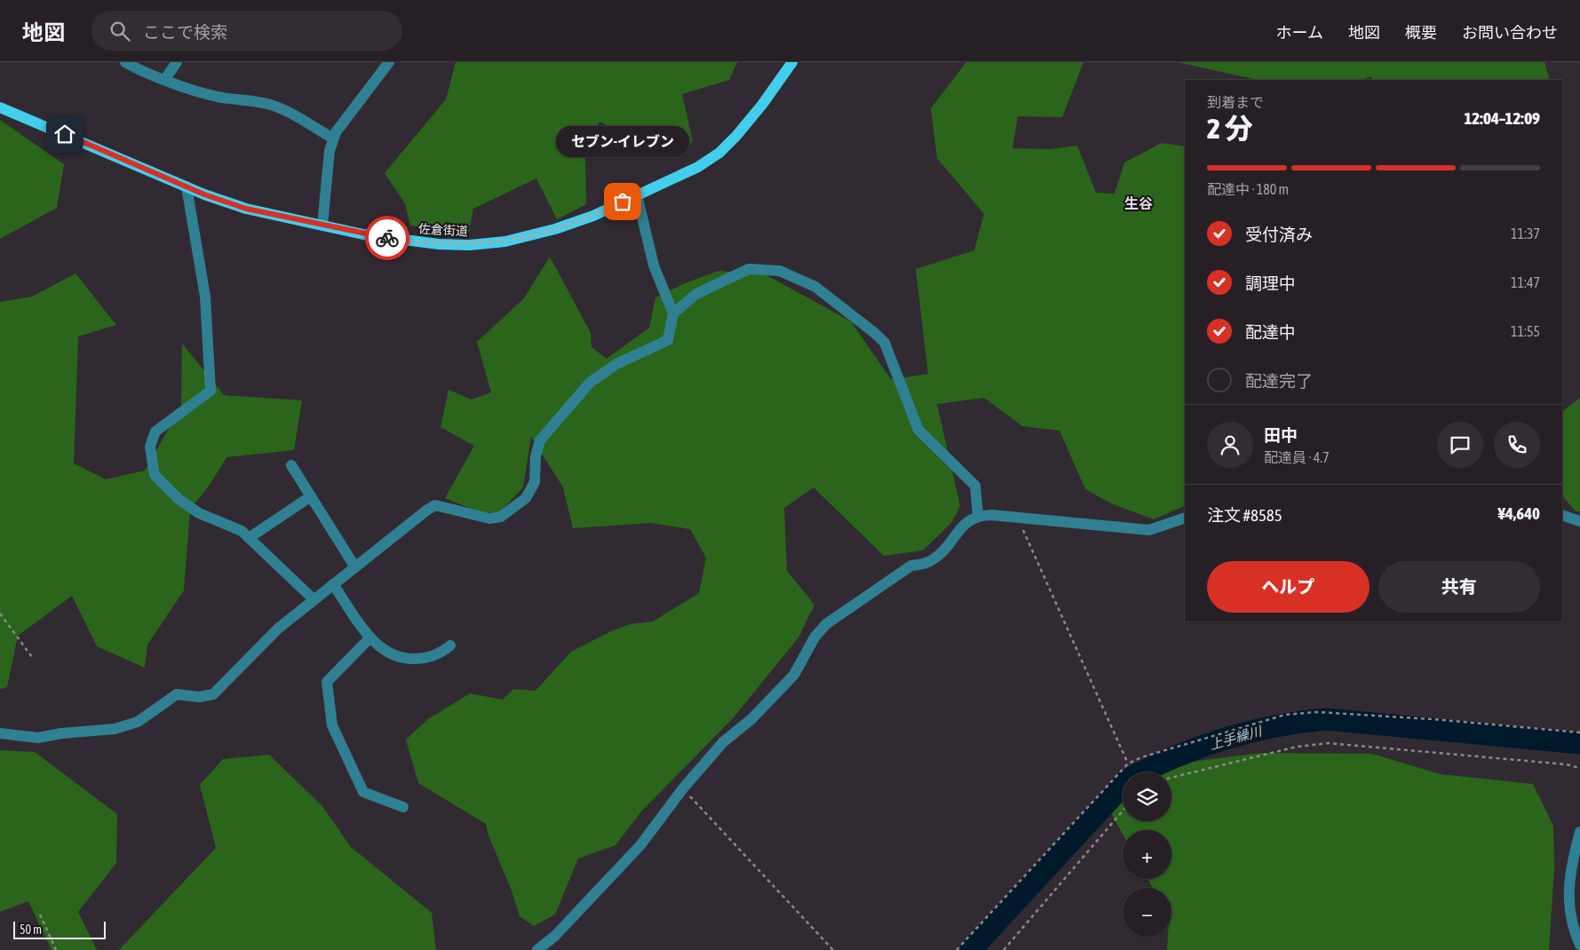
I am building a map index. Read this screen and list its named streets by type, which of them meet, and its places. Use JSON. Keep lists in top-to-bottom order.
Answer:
{
  "streets": {
    "main road": ["佐倉街道"]
  },
  "districts": ["生谷"],
  "water": ["上手繰川"],
  "places": ["セブン-イレブン"],
  "scale_bar": "50 m",
  "page": {
    "header": "地図",
    "search": "ここで検索",
    "nav": [
      "ホーム",
      "地図",
      "概要",
      "お問い合わせ"
    ],
    "heading": ["2 分", "到着まで", "12:04–12:09"],
    "panel": [
      "田中",
      "配達員 · 4.7",
      "注文 #8585",
      "¥4,640"
    ],
    "bubble": "セブン-イレブン",
    "bar": "配達中 · 180 m",
    "list": [
      ["受付済み", "11:37"],
      ["調理中", "11:47"],
      ["配達中", "11:55"],
      "配達完了"
    ],
    "buttons": ["ヘルプ", "共有"],
    "map_buttons": ["+", "−"],
    "scale": "50 m"
  }
}
